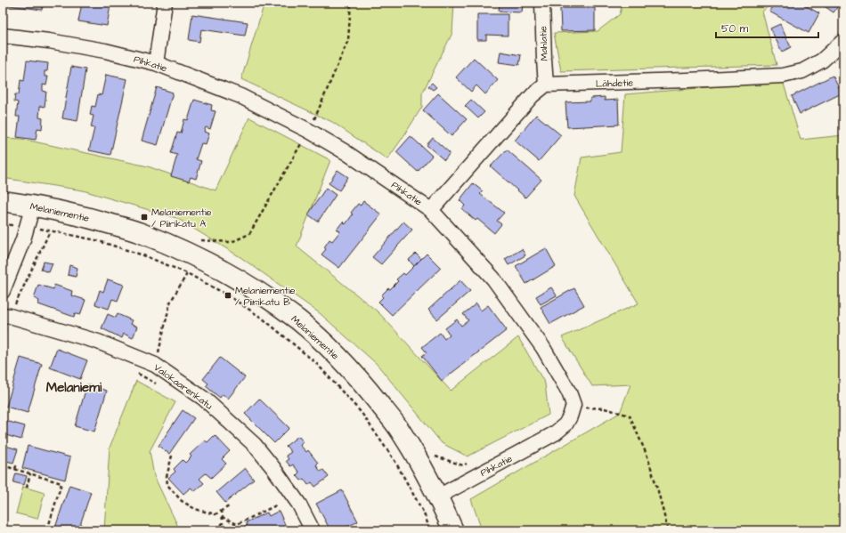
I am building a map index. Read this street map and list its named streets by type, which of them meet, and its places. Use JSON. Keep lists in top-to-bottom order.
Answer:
{
  "streets": {
    "main road": ["Melaniementie"],
    "street": [
      "Mahlatie",
      "Pihkatie",
      "Lähdetie",
      "Valokaarenkatu"
    ]
  },
  "crossings": [
    ["Mahlatie", "Lähdetie"],
    ["Pihkatie", "Melaniementie"]
  ],
  "districts": ["Melaniemi"],
  "places": {
    "transit": ["Melaniementie / Piirikatu A", "Melaniementie / Piirikatu B"]
  },
  "scale_bar": "50 m"
}
